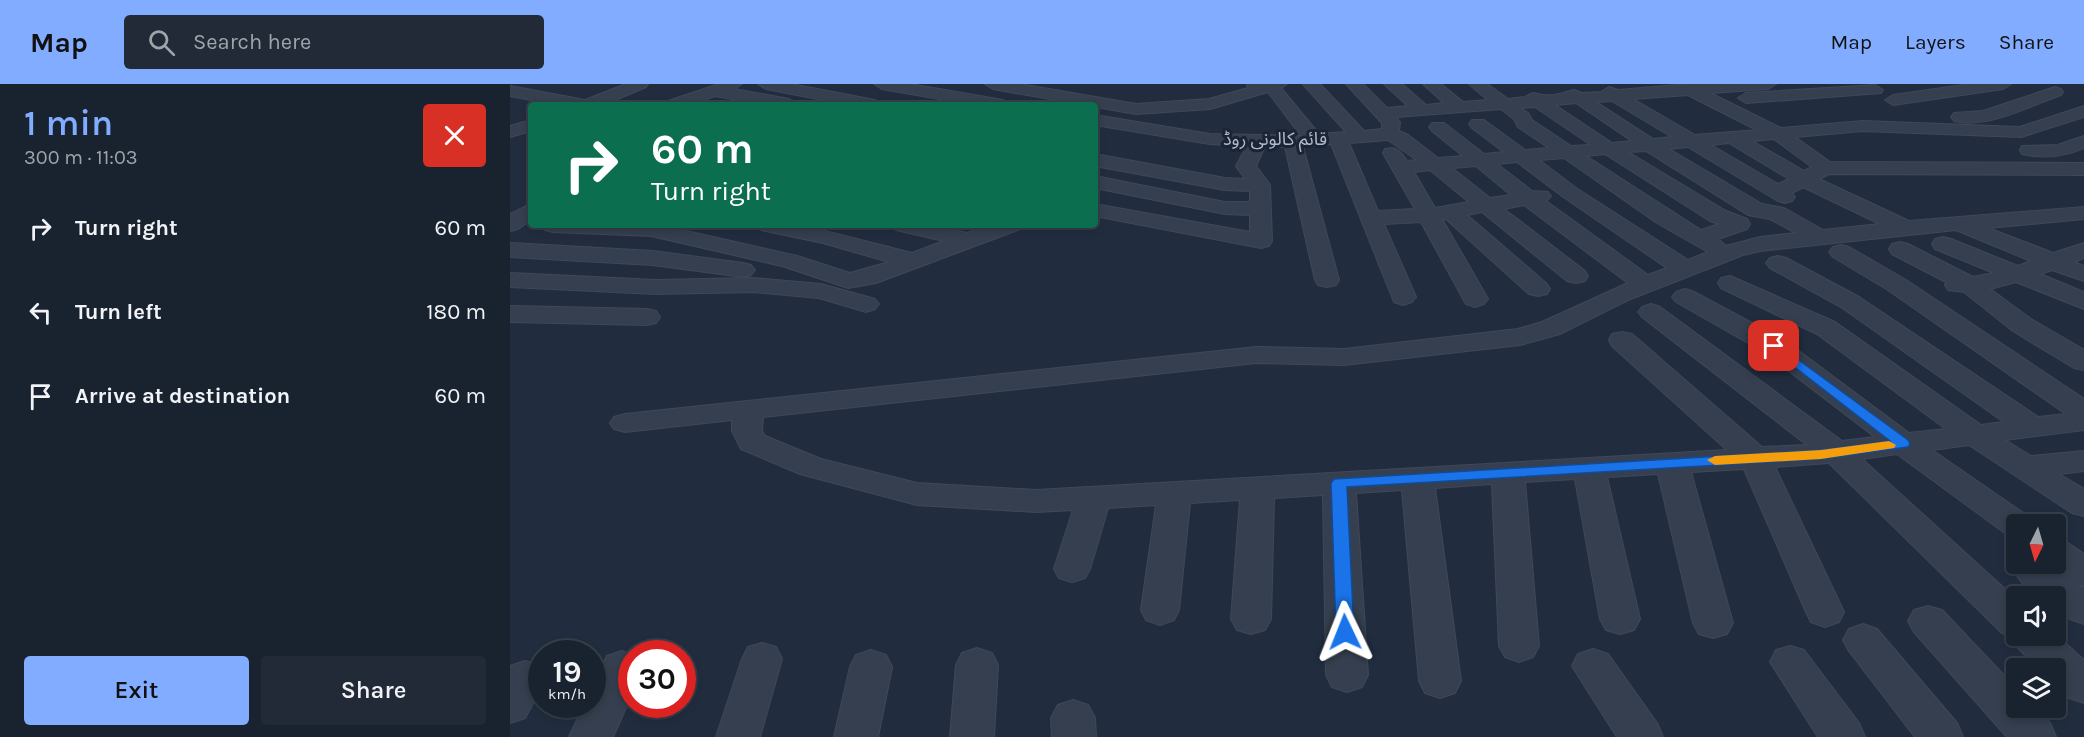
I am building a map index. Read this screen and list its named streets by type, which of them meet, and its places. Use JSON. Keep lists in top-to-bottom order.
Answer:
{
  "streets": {
    "street": ["قائم کالونی روڈ"]
  },
  "north": "bottom",
  "page": {
    "header": "Map",
    "search": "Search here",
    "nav": ["Map", "Layers", "Share"],
    "heading": ["1 min", "300 m · 11:03"],
    "turn": ["60 m", "Turn right"],
    "list": [
      {
        "name": "Turn right",
        "value": "60 m"
      },
      {
        "name": "Turn left",
        "value": "180 m"
      },
      {
        "name": "Arrive at destination",
        "value": "60 m"
      }
    ],
    "speed": "19 km/h",
    "limit": "30",
    "buttons": ["Exit", "Share"]
  }
}
